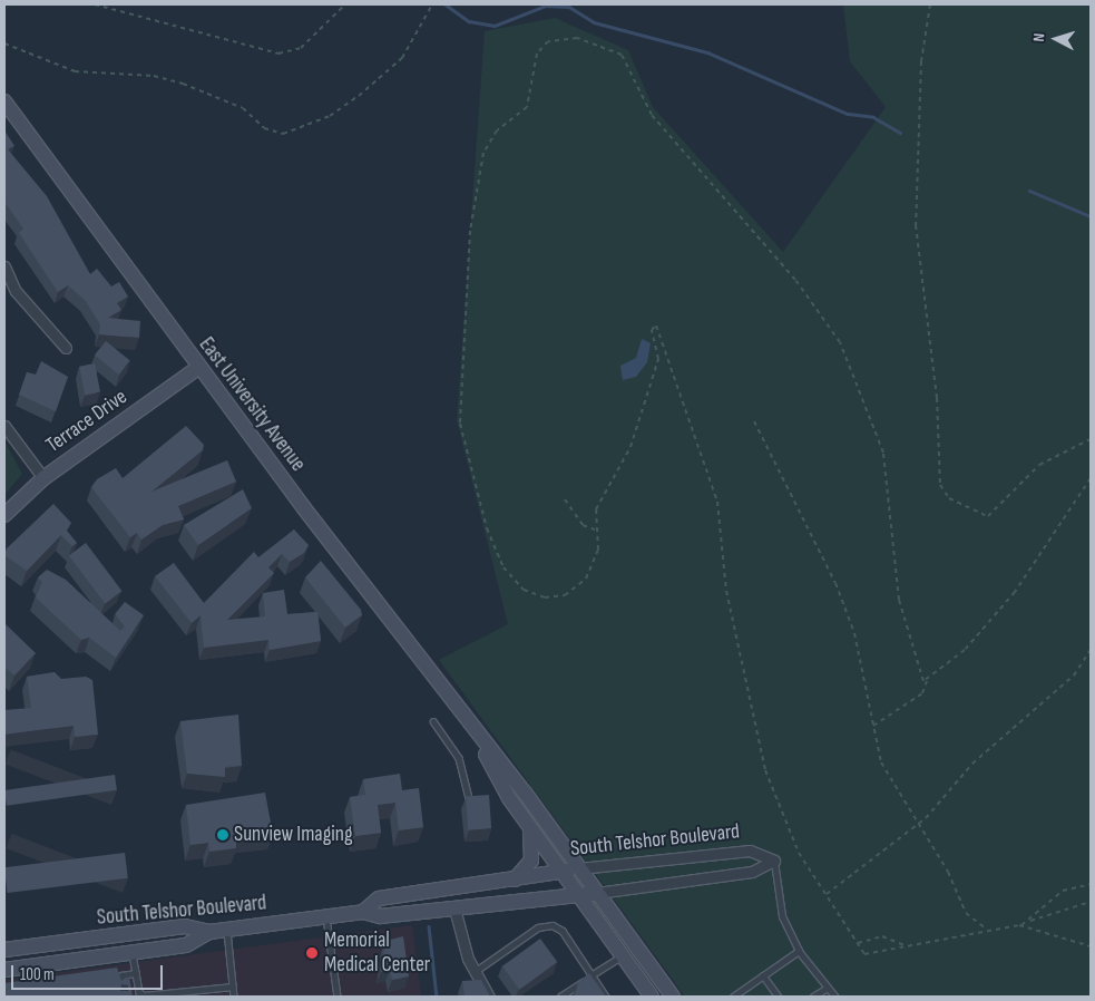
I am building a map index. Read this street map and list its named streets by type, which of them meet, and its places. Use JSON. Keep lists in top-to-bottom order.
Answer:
{
  "streets": {
    "main road": ["East University Avenue", "Terrace Drive", "South Telshor Boulevard"]
  },
  "crossings": [
    ["East University Avenue", "Terrace Drive"],
    ["East University Avenue", "South Telshor Boulevard"]
  ],
  "places": ["Sunview Imaging", "Memorial Medical Center"],
  "scale_bar": "100 m",
  "north": "left"
}
